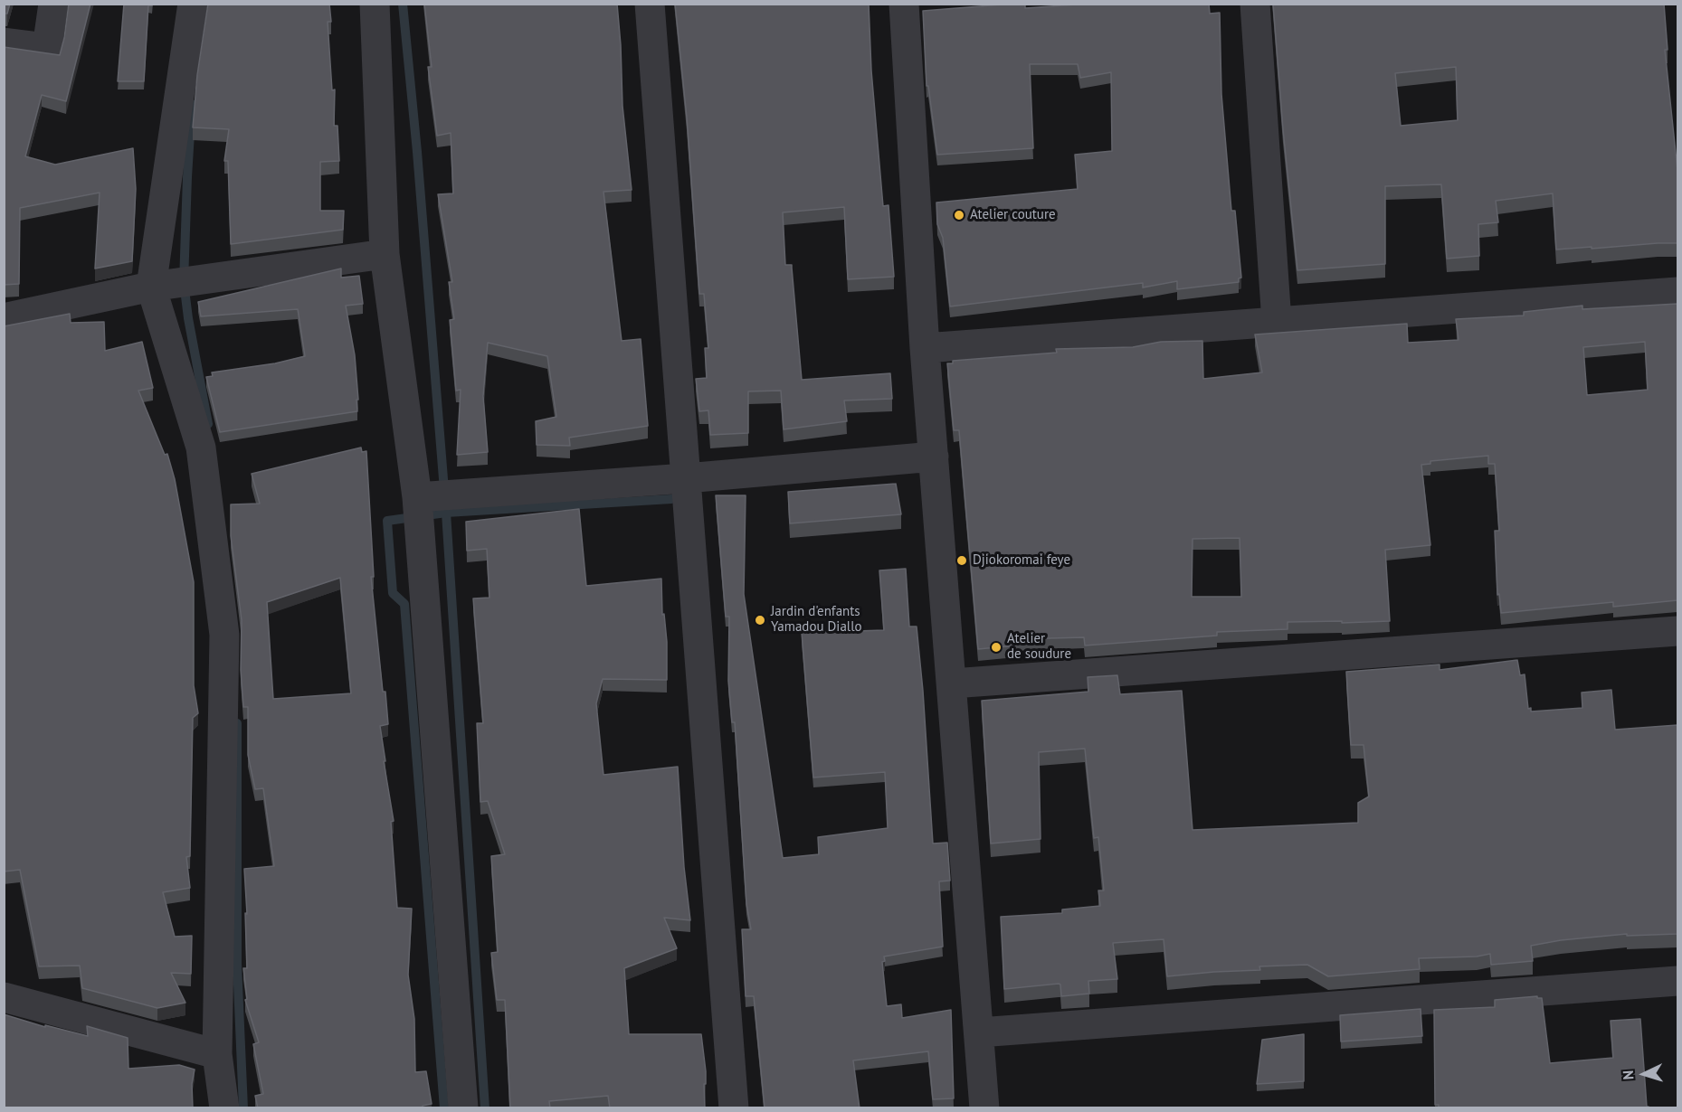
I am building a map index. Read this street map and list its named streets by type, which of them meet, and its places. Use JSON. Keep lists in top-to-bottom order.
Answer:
{
  "places": [
    "Atelier couture",
    "Djiokoromai feye",
    "Jardin d'enfants Yamadou Diallo",
    "Atelier de soudure"
  ],
  "north": "left"
}
